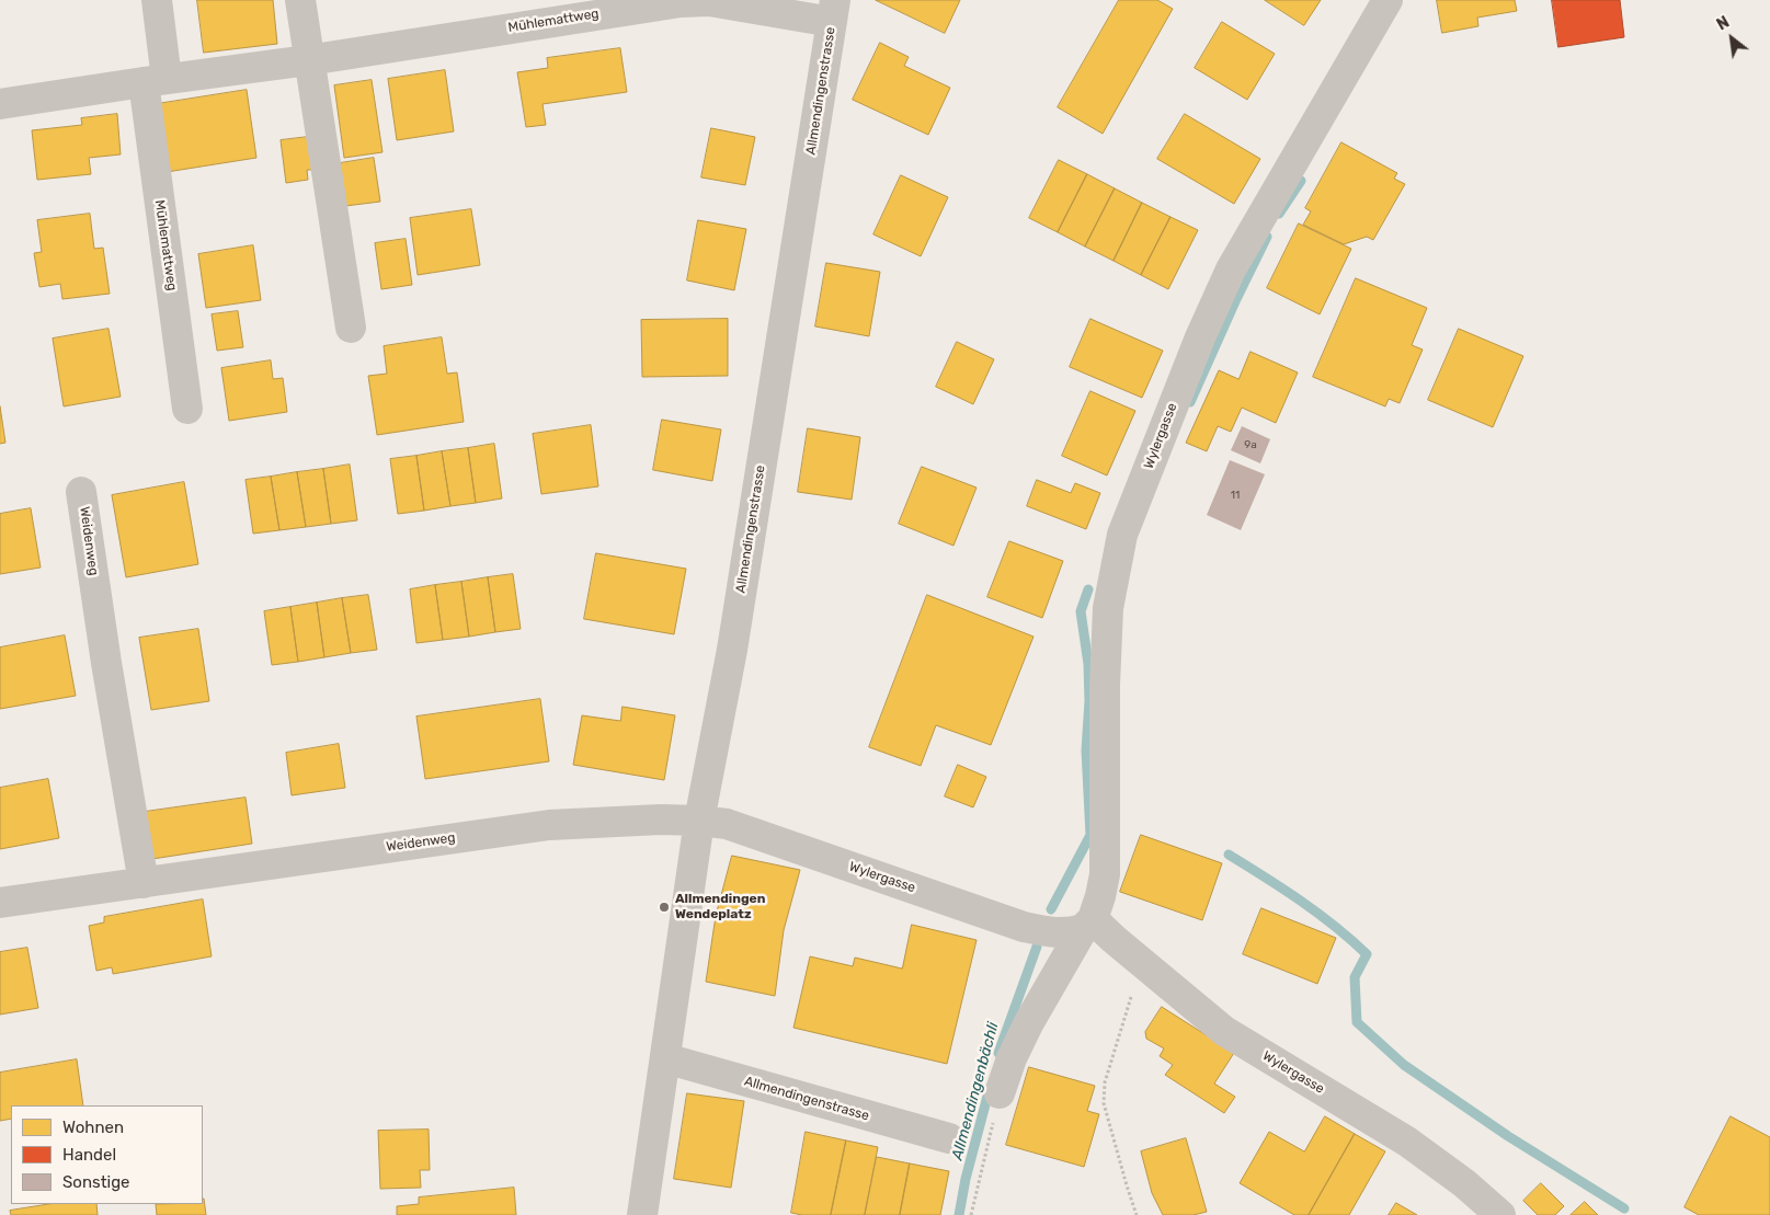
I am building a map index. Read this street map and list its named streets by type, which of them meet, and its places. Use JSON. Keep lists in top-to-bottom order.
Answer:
{
  "streets": {
    "street": [
      "Mühlemattweg",
      "Allmendingenstrasse",
      "Wylergasse",
      "Weidenweg"
    ]
  },
  "crossings": [
    ["Mühlemattweg", "Allmendingenstrasse"],
    ["Allmendingenstrasse", "Wylergasse"],
    ["Allmendingenstrasse", "Weidenweg"],
    ["Wylergasse", "Weidenweg"]
  ],
  "water": ["Allmendingenbächli"],
  "places": ["Allmendingen Wendeplatz"],
  "house_numbers": ["9a", "11"],
  "legend": ["Wohnen", "Handel", "Sonstige"],
  "north": "top left"
}
